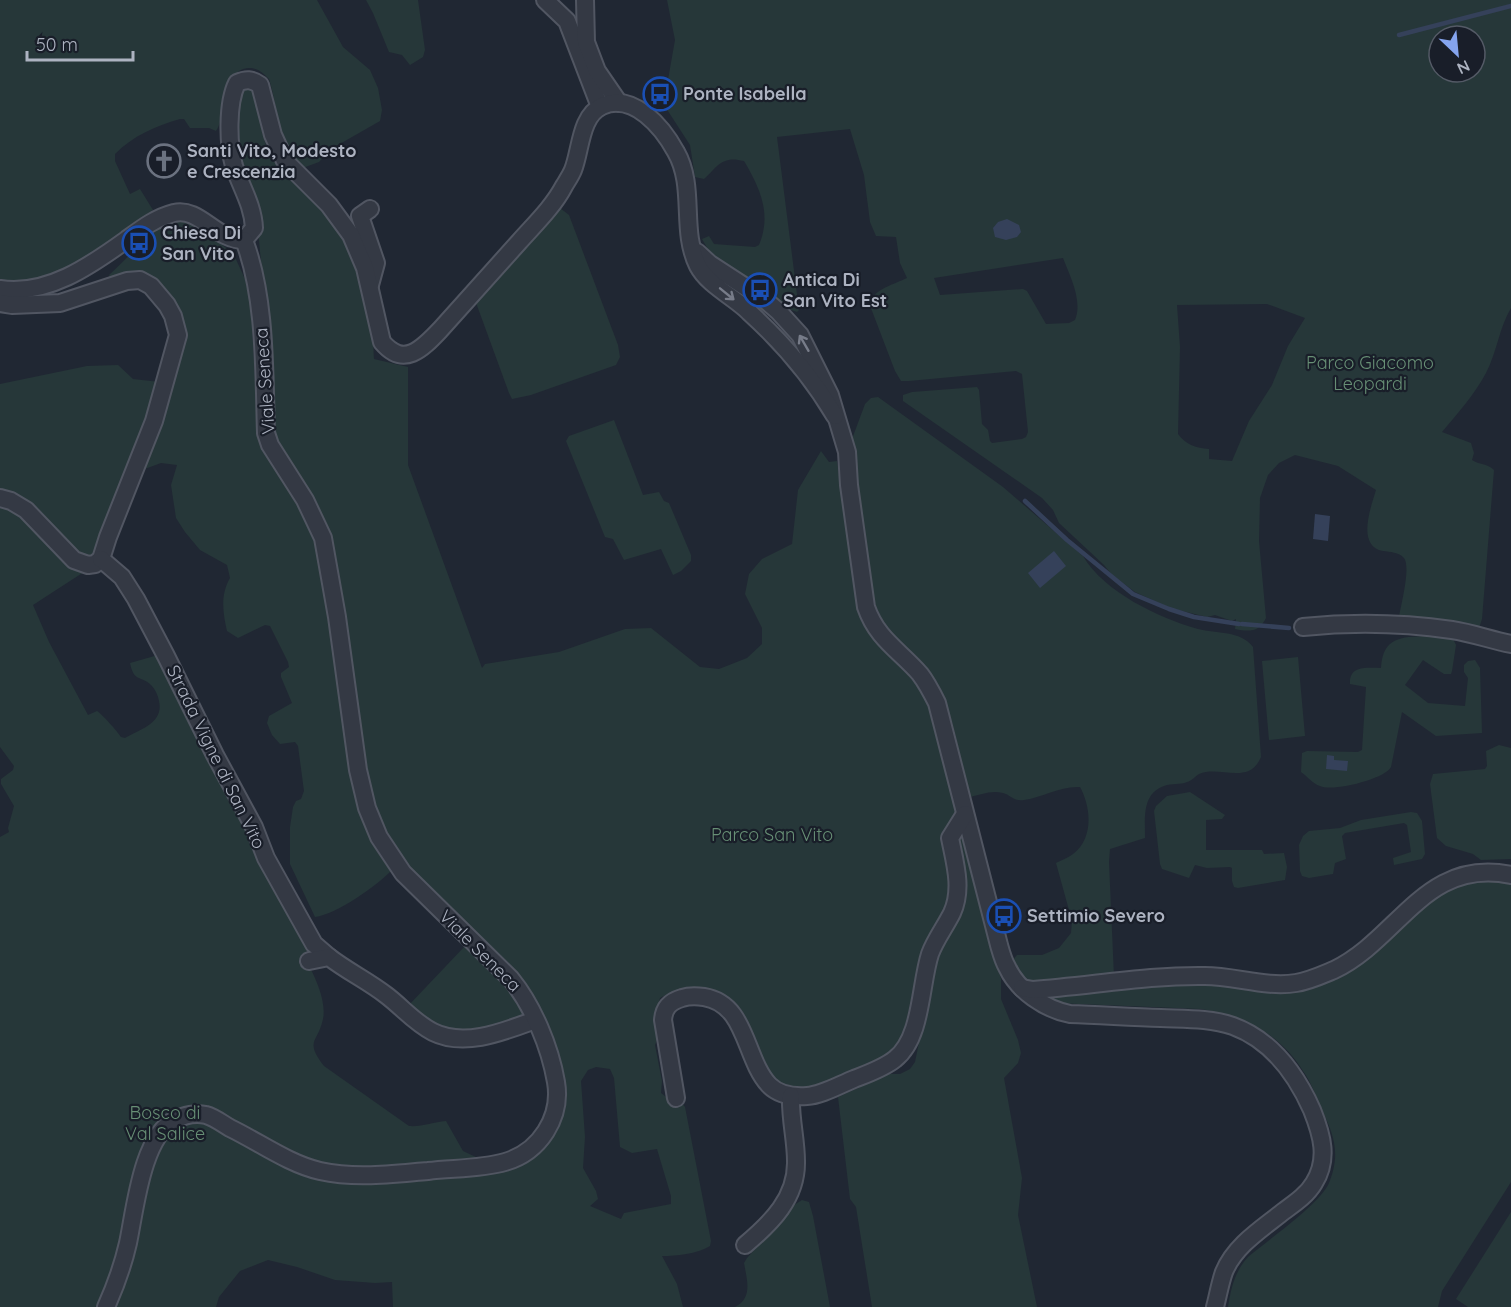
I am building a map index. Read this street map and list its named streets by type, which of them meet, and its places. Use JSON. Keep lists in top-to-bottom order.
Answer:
{
  "streets": {
    "street": ["Viale Seneca", "Strada Vigne di San Vito"]
  },
  "crossings": [
    ["Viale Seneca", "Strada Vigne di San Vito"]
  ],
  "parks": ["Parco Giacomo Leopardi", "Parco San Vito", "Bosco di Val Salice"],
  "places": {
    "bus stop": [
      "Ponte Isabella",
      "Chiesa Di San Vito",
      "Antica Di San Vito Est",
      "Settimio Severo"
    ],
    "church": ["Santi Vito, Modesto e Crescenzia"]
  },
  "scale_bar": "50 m",
  "north": "bottom right"
}
